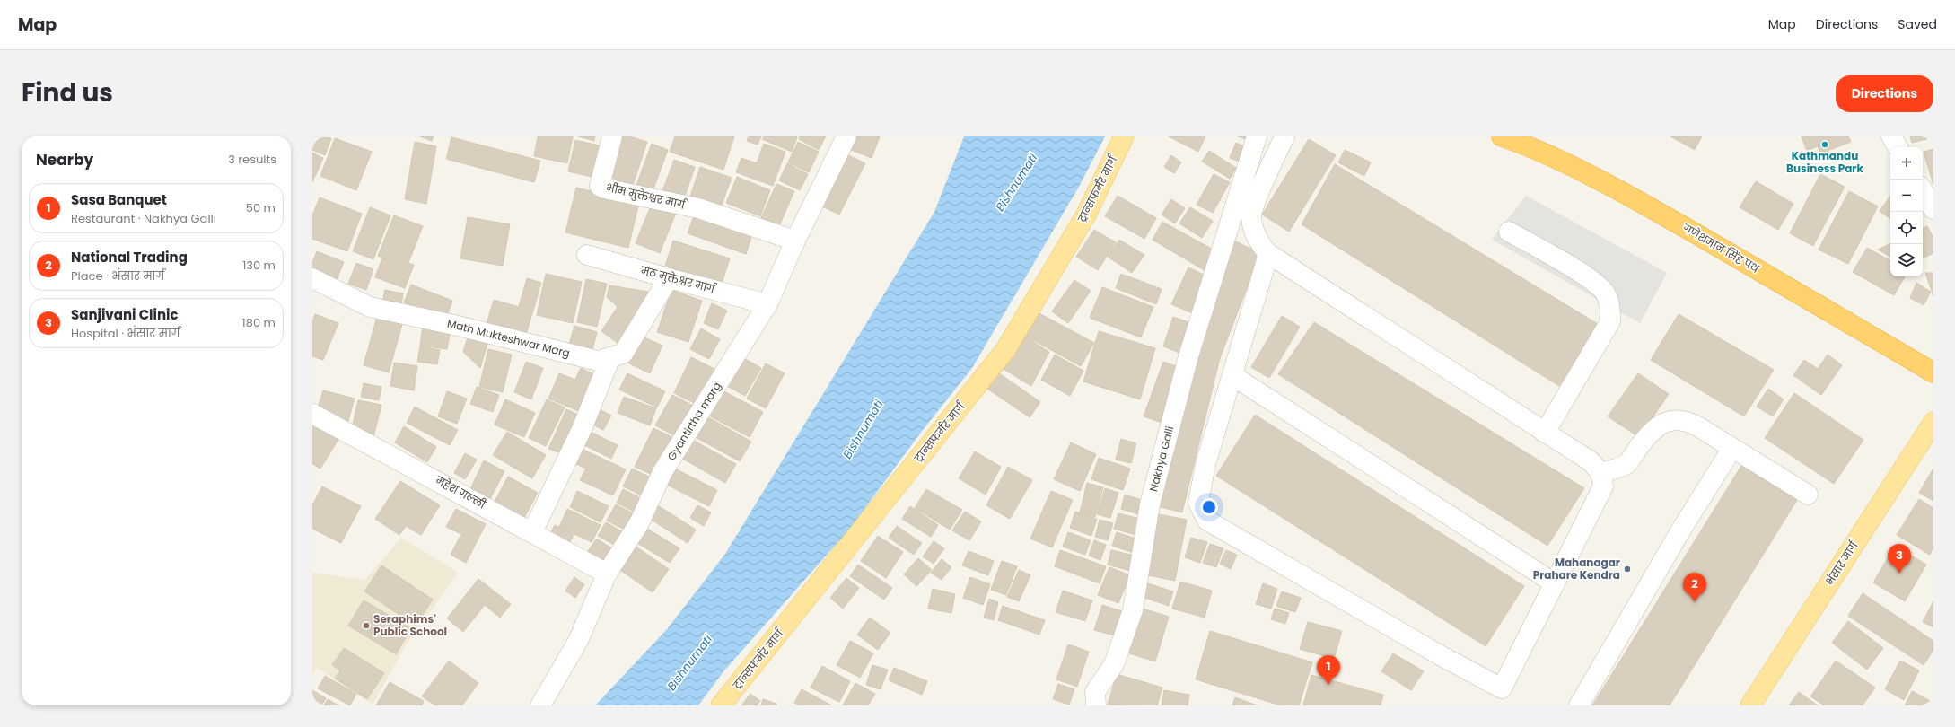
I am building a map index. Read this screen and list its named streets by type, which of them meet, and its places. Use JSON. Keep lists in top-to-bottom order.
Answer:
{
  "streets": {
    "highway": ["गणेशमान सिंह पथ"],
    "main road": ["ट्रान्सफर्मर मार्ग", "भंसार मार्ग"],
    "street": [
      "भीम मुक्तेश्वर मार्ग",
      "मठ मुक्तेश्वर मार्ग",
      "Math Mukteshwar Marg",
      "Gyantirtha marg",
      "Nakhya Galli",
      "महेश गल्ली"
    ]
  },
  "crossings": [
    ["भीम मुक्तेश्वर मार्ग", "Gyantirtha marg"],
    ["मठ मुक्तेश्वर मार्ग", "Math Mukteshwar Marg"],
    ["मठ मुक्तेश्वर मार्ग", "Gyantirtha marg"],
    ["Gyantirtha marg", "महेश गल्ली"]
  ],
  "water": ["Bishnumati"],
  "places": ["Kathmandu Business Park", "Mahanagar Prahare Kendra", "Seraphims' Public School"],
  "page": {
    "header": "Map",
    "nav": ["Map", "Directions", "Saved"],
    "title": "Find us",
    "buttons": "Directions",
    "heading": ["Nearby", "3 results"],
    "map_buttons": ["+", "−"],
    "list": [
      {
        "mark": "1",
        "name": "Sasa Banquet",
        "note": "Restaurant · Nakhya Galli",
        "value": "50 m"
      },
      {
        "mark": "2",
        "name": "National Trading",
        "note": "Place · भंसार मार्ग",
        "value": "130 m"
      },
      {
        "mark": "3",
        "name": "Sanjivani Clinic",
        "note": "Hospital · भंसार मार्ग",
        "value": "180 m"
      }
    ],
    "pins": ["3", "2", "1"]
  }
}
